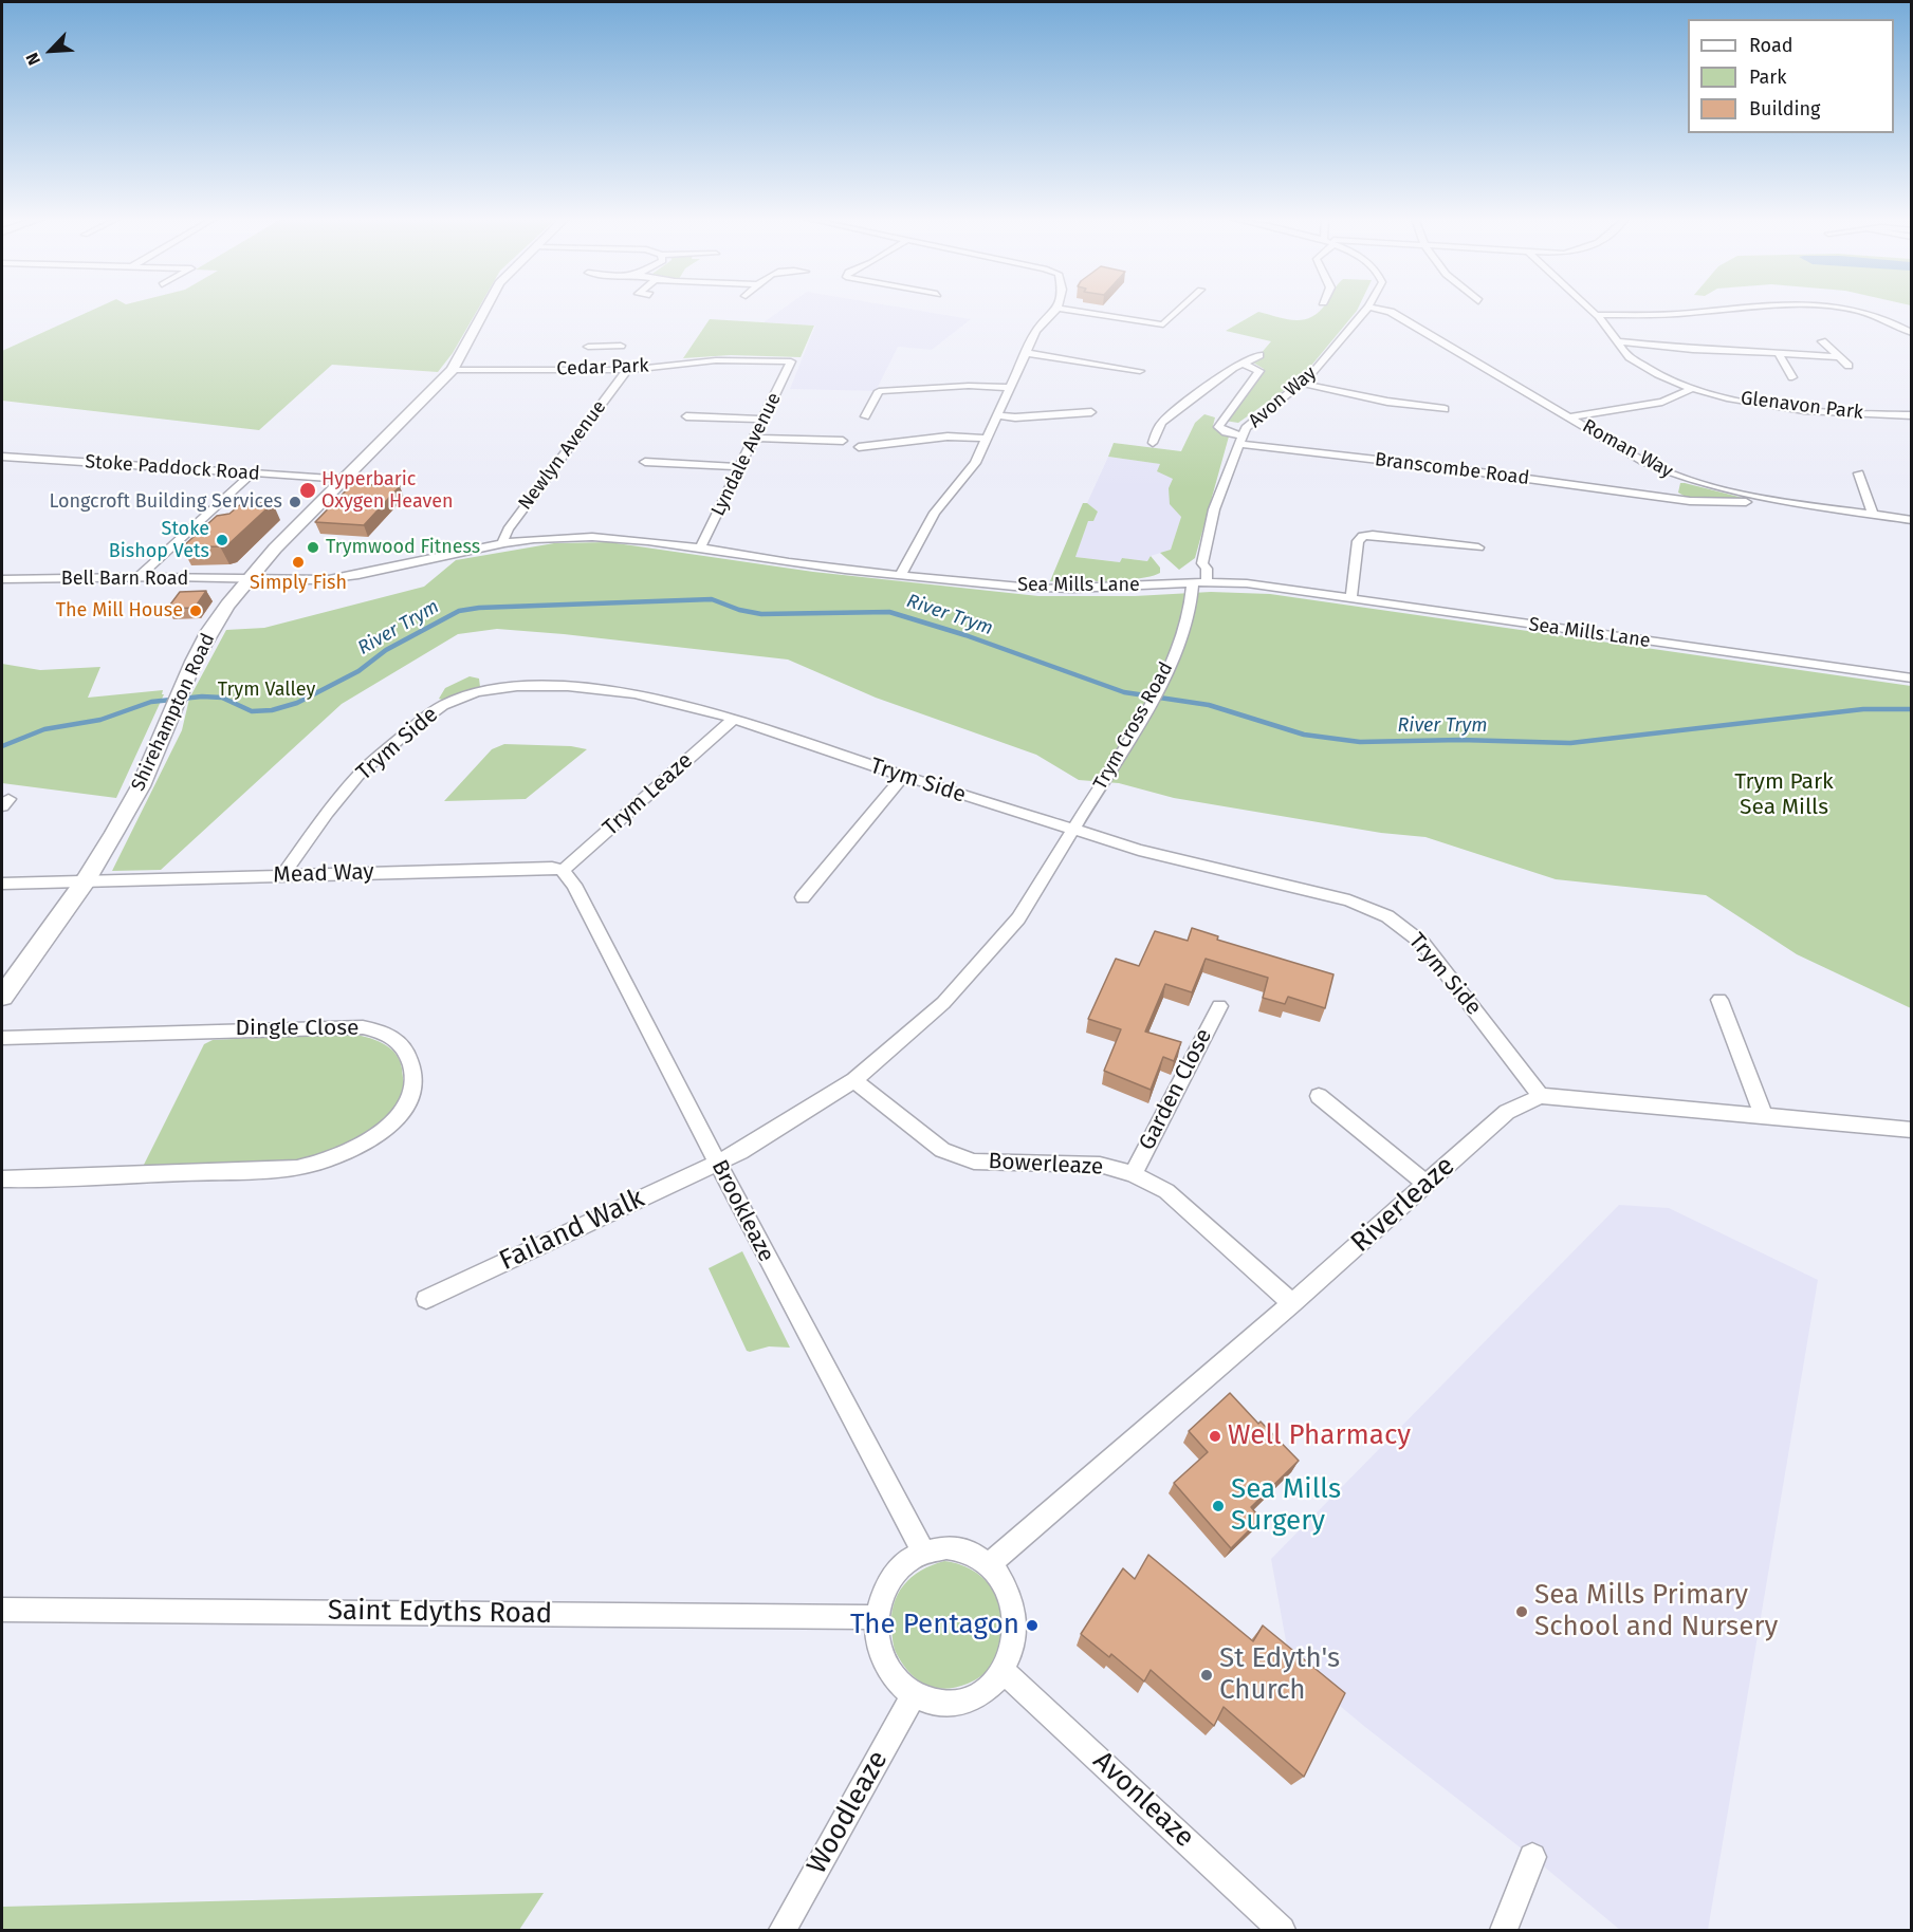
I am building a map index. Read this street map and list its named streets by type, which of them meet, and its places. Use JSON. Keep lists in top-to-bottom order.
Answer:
{
  "streets": {
    "main road": ["Shirehampton Road"],
    "street": [
      "Cedar Park",
      "Avon Way",
      "Glenavon Park",
      "Roman Way",
      "Lyndale Avenue",
      "Newlyn Avenue",
      "Stoke Paddock Road",
      "Branscombe Road",
      "Bell Barn Road",
      "Sea Mills Lane",
      "Trym Cross Road",
      "Trym Side",
      "Trym Leaze",
      "Mead Way",
      "Dingle Close",
      "Garden Close",
      "Bowerleaze",
      "Riverleaze",
      "Brookleaze",
      "Failand Walk",
      "Saint Edyths Road",
      "Avonleaze",
      "Woodleaze"
    ]
  },
  "crossings": [
    ["Cedar Park", "Lyndale Avenue"],
    ["Cedar Park", "Newlyn Avenue"],
    ["Cedar Park", "Shirehampton Road"],
    ["Avon Way", "Branscombe Road"],
    ["Avon Way", "Sea Mills Lane"],
    ["Avon Way", "Trym Cross Road"],
    ["Roman Way", "Branscombe Road"],
    ["Lyndale Avenue", "Sea Mills Lane"],
    ["Newlyn Avenue", "Sea Mills Lane"],
    ["Stoke Paddock Road", "Shirehampton Road"],
    ["Bell Barn Road", "Sea Mills Lane"],
    ["Bell Barn Road", "Shirehampton Road"],
    ["Sea Mills Lane", "Shirehampton Road"],
    ["Sea Mills Lane", "Trym Cross Road"],
    ["Shirehampton Road", "Mead Way"],
    ["Trym Cross Road", "Trym Side"],
    ["Trym Cross Road", "Bowerleaze"],
    ["Trym Cross Road", "Failand Walk"],
    ["Trym Side", "Trym Leaze"],
    ["Trym Side", "Mead Way"],
    ["Trym Side", "Riverleaze"],
    ["Trym Leaze", "Mead Way"],
    ["Trym Leaze", "Brookleaze"],
    ["Mead Way", "Brookleaze"],
    ["Garden Close", "Bowerleaze"],
    ["Bowerleaze", "Riverleaze"],
    ["Bowerleaze", "Failand Walk"],
    ["Riverleaze", "Brookleaze"],
    ["Riverleaze", "Saint Edyths Road"],
    ["Riverleaze", "Avonleaze"],
    ["Riverleaze", "Woodleaze"],
    ["Brookleaze", "Failand Walk"],
    ["Brookleaze", "Saint Edyths Road"],
    ["Brookleaze", "Avonleaze"],
    ["Brookleaze", "Woodleaze"],
    ["Saint Edyths Road", "Avonleaze"],
    ["Saint Edyths Road", "Woodleaze"],
    ["Avonleaze", "Woodleaze"]
  ],
  "water": ["River Trym"],
  "parks": ["Trym Valley", "Trym Park Sea Mills"],
  "places": [
    "Hyperbaric Oxygen Heaven",
    "Longcroft Building Services",
    "Stoke Bishop Vets",
    "Trymwood Fitness",
    "Simply Fish",
    "The Mill House",
    "Well Pharmacy",
    "Sea Mills Surgery",
    "Sea Mills Primary School and Nursery",
    "The Pentagon",
    "St Edyth's Church"
  ],
  "legend": ["Road", "Park", "Building"],
  "north": "bottom left"
}
